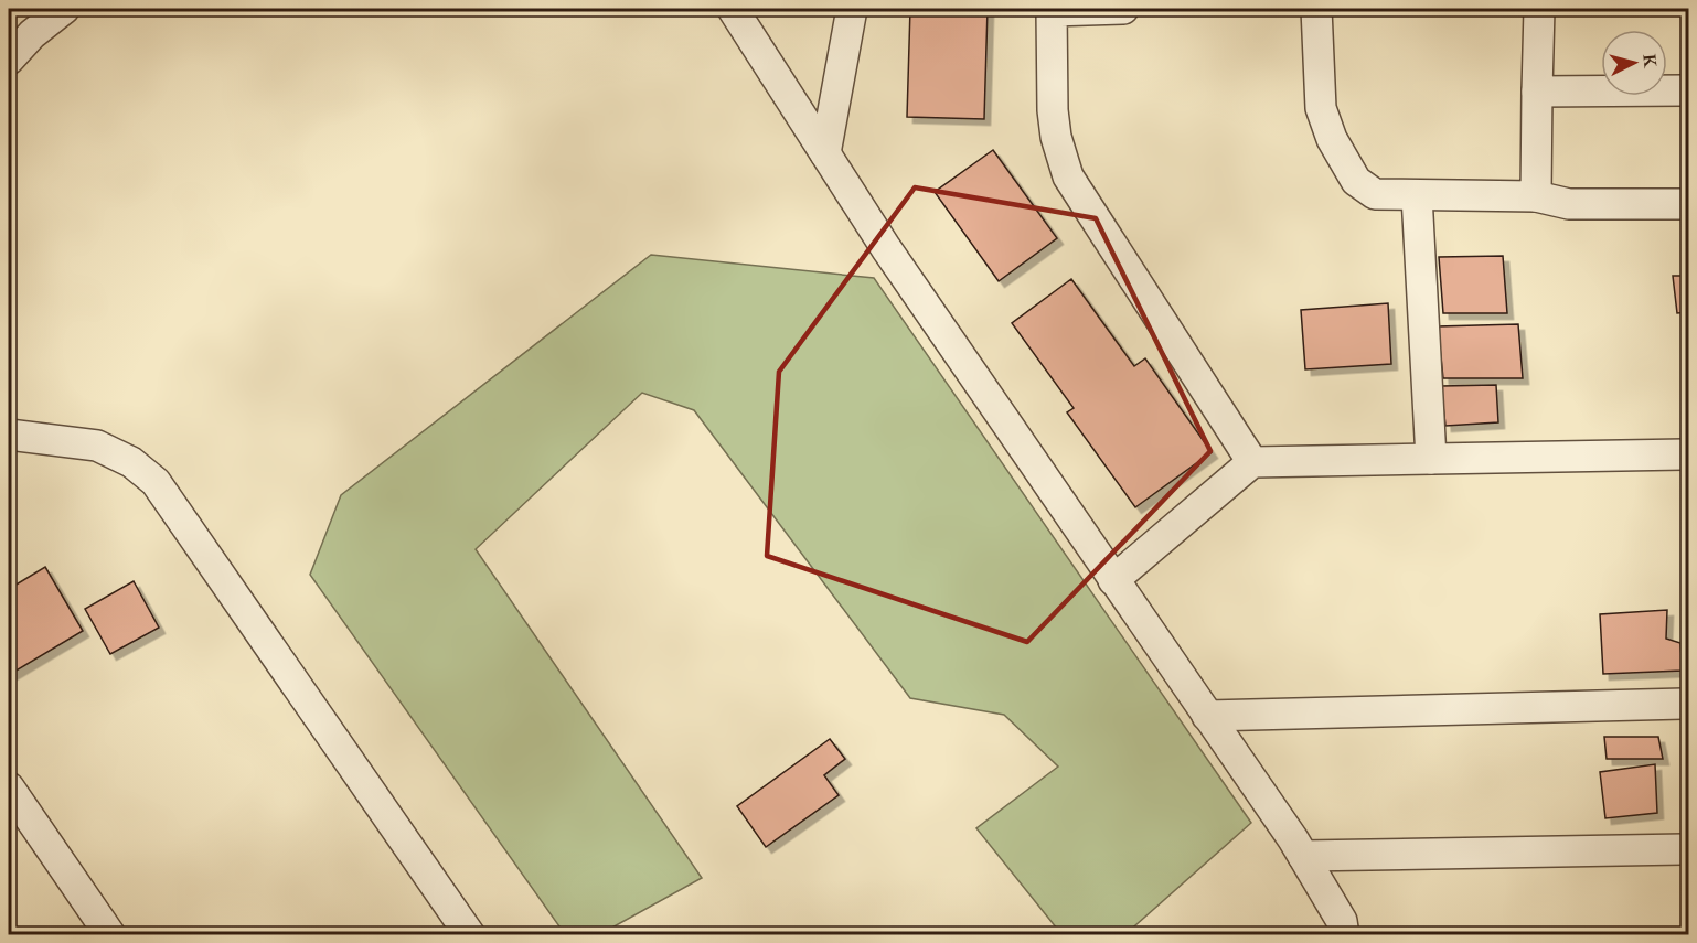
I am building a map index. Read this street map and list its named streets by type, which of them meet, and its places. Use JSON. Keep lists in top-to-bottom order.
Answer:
{
  "north": "right"
}
